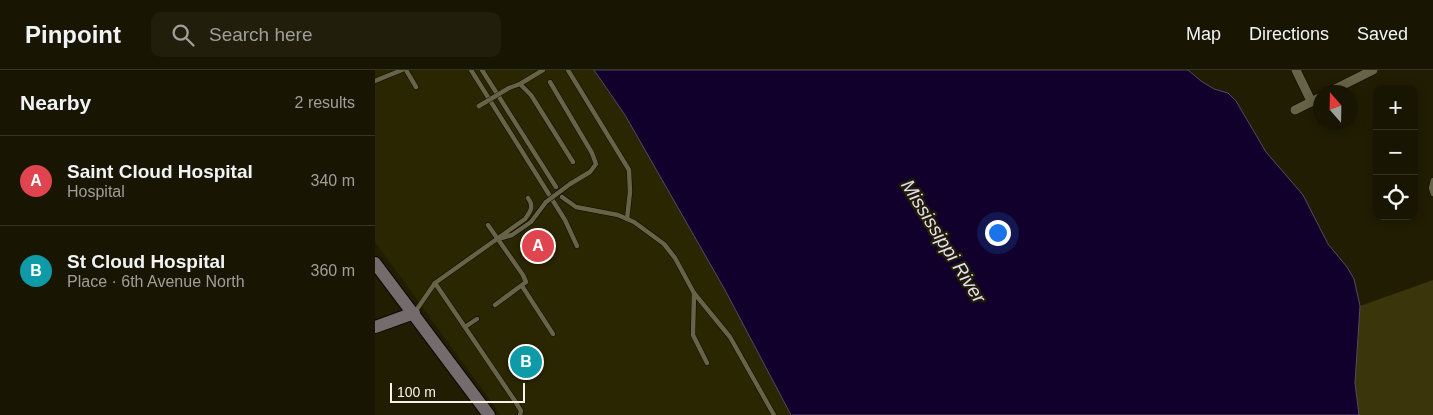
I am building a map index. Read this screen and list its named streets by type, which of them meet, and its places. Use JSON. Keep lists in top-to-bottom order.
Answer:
{
  "water": ["Mississippi River"],
  "scale_bar": "100 m",
  "north": "top",
  "page": {
    "header": "Pinpoint",
    "search": "Search here",
    "nav": ["Map", "Directions", "Saved"],
    "heading": ["Nearby", "2 results"],
    "map_buttons": ["+", "−"],
    "list": [
      {
        "mark": "A",
        "name": "Saint Cloud Hospital",
        "note": "Hospital",
        "value": "340 m"
      },
      {
        "mark": "B",
        "name": "St Cloud Hospital",
        "note": "Place · 6th Avenue North",
        "value": "360 m"
      }
    ],
    "pins": ["A", "B"],
    "scale": "100 m"
  }
}
